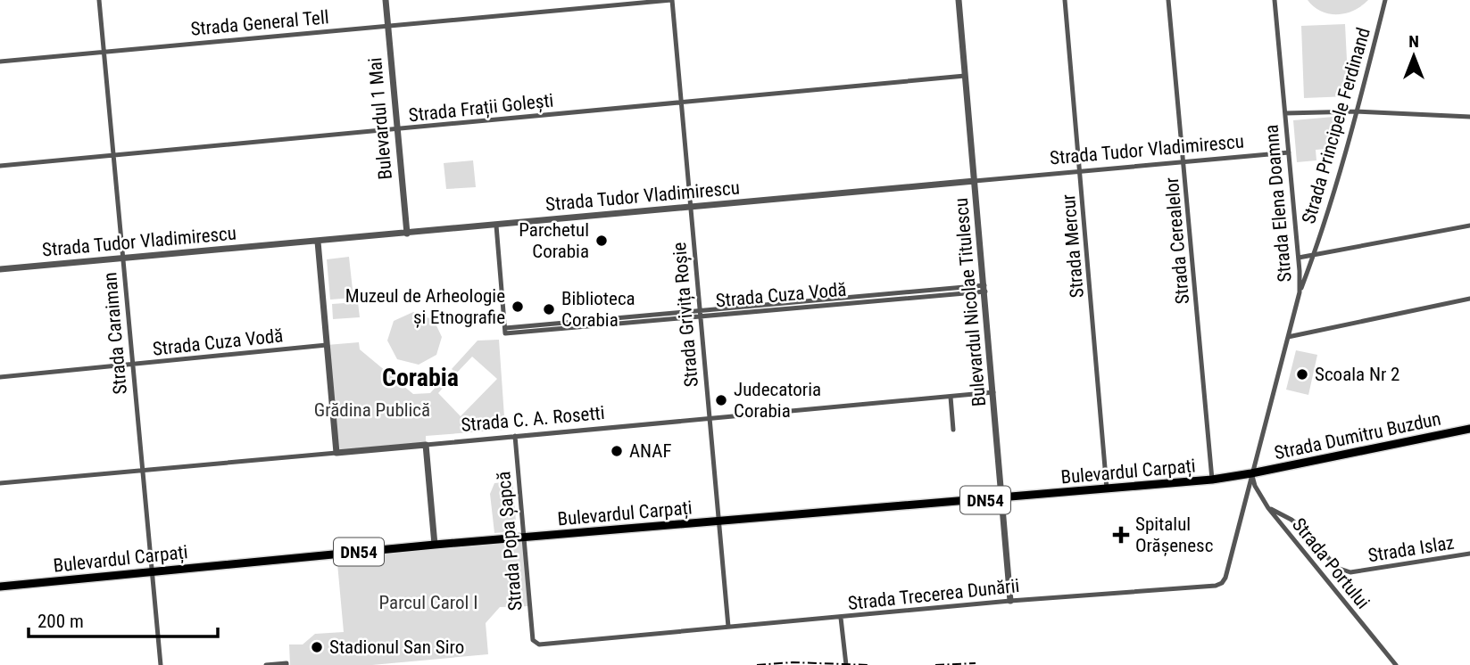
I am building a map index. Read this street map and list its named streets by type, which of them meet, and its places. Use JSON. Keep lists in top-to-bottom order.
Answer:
{
  "streets": {
    "main road": ["Strada Dumitru Buzdun", "Bulevardul Carpați", "DN54"],
    "street": [
      "Strada General Tell",
      "Strada Frații Golești",
      "Bulevardul 1 Mai",
      "Strada Principele Ferdinand",
      "Strada Tudor Vladimirescu",
      "Strada Elena Doamna",
      "Strada Cerealelor",
      "Strada Mercur",
      "Strada Cuza Vodă",
      "Bulevardul Nicolae Titulescu",
      "Strada Grivița Roșie",
      "Strada Caraiman",
      "Strada C. A. Rosetti",
      "Strada Popa Șapcă",
      "Strada Islaz",
      "Strada Portului",
      "Strada Trecerea Dunării"
    ]
  },
  "crossings": [
    ["Strada General Tell", "Bulevardul 1 Mai"],
    ["Strada General Tell", "Strada Grivița Roșie"],
    ["Strada General Tell", "Strada Caraiman"],
    ["Strada Frații Golești", "Bulevardul 1 Mai"],
    ["Strada Frații Golești", "Bulevardul Nicolae Titulescu"],
    ["Strada Frații Golești", "Strada Grivița Roșie"],
    ["Strada Frații Golești", "Strada Caraiman"],
    ["Bulevardul 1 Mai", "Strada Tudor Vladimirescu"],
    ["Strada Principele Ferdinand", "Strada Elena Doamna"],
    ["Strada Tudor Vladimirescu", "Strada Elena Doamna"],
    ["Strada Tudor Vladimirescu", "Strada Cerealelor"],
    ["Strada Tudor Vladimirescu", "Strada Mercur"],
    ["Strada Tudor Vladimirescu", "Strada Cuza Vodă"],
    ["Strada Tudor Vladimirescu", "Bulevardul Nicolae Titulescu"],
    ["Strada Tudor Vladimirescu", "Strada Grivița Roșie"],
    ["Strada Tudor Vladimirescu", "Strada Caraiman"],
    ["Strada Elena Doamna", "Strada Dumitru Buzdun"],
    ["Strada Elena Doamna", "Bulevardul Carpați"],
    ["Strada Elena Doamna", "Strada Portului"],
    ["Strada Elena Doamna", "Strada Trecerea Dunării"],
    ["Strada Cerealelor", "Bulevardul Carpați"],
    ["Strada Mercur", "Bulevardul Carpați"],
    ["Strada Cuza Vodă", "Bulevardul Nicolae Titulescu"],
    ["Strada Cuza Vodă", "Strada Grivița Roșie"],
    ["Strada Cuza Vodă", "Strada Caraiman"],
    ["Bulevardul Nicolae Titulescu", "Strada C. A. Rosetti"],
    ["Bulevardul Nicolae Titulescu", "Bulevardul Carpați"],
    ["Bulevardul Nicolae Titulescu", "Strada Trecerea Dunării"],
    ["Strada Grivița Roșie", "Strada C. A. Rosetti"],
    ["Strada Grivița Roșie", "Bulevardul Carpați"],
    ["Strada Grivița Roșie", "Strada Trecerea Dunării"],
    ["Strada Caraiman", "Strada C. A. Rosetti"],
    ["Strada Caraiman", "Bulevardul Carpați"],
    ["Strada C. A. Rosetti", "Strada Popa Șapcă"],
    ["Strada Dumitru Buzdun", "Bulevardul Carpați"],
    ["Strada Dumitru Buzdun", "Strada Portului"],
    ["Strada Dumitru Buzdun", "Strada Trecerea Dunării"],
    ["Bulevardul Carpați", "Strada Popa Șapcă"],
    ["Bulevardul Carpați", "Strada Portului"],
    ["Bulevardul Carpați", "Strada Trecerea Dunării"],
    ["Strada Popa Șapcă", "Strada Trecerea Dunării"],
    ["Strada Islaz", "Strada Portului"],
    ["Strada Portului", "Strada Trecerea Dunării"]
  ],
  "districts": ["Corabia"],
  "parks": ["Grădina Publică", "Parcul Carol I"],
  "places": {
    "other": [
      "Parchetul Corabia",
      "Muzeul de Arheologie și Etnografie",
      "Biblioteca Corabia",
      "Scoala Nr 2",
      "Judecatoria Corabia",
      "ANAF",
      "Stadionul San Siro"
    ],
    "health": ["Spitalul Orășenesc"]
  },
  "scale_bar": "200 m",
  "north": "top"
}
